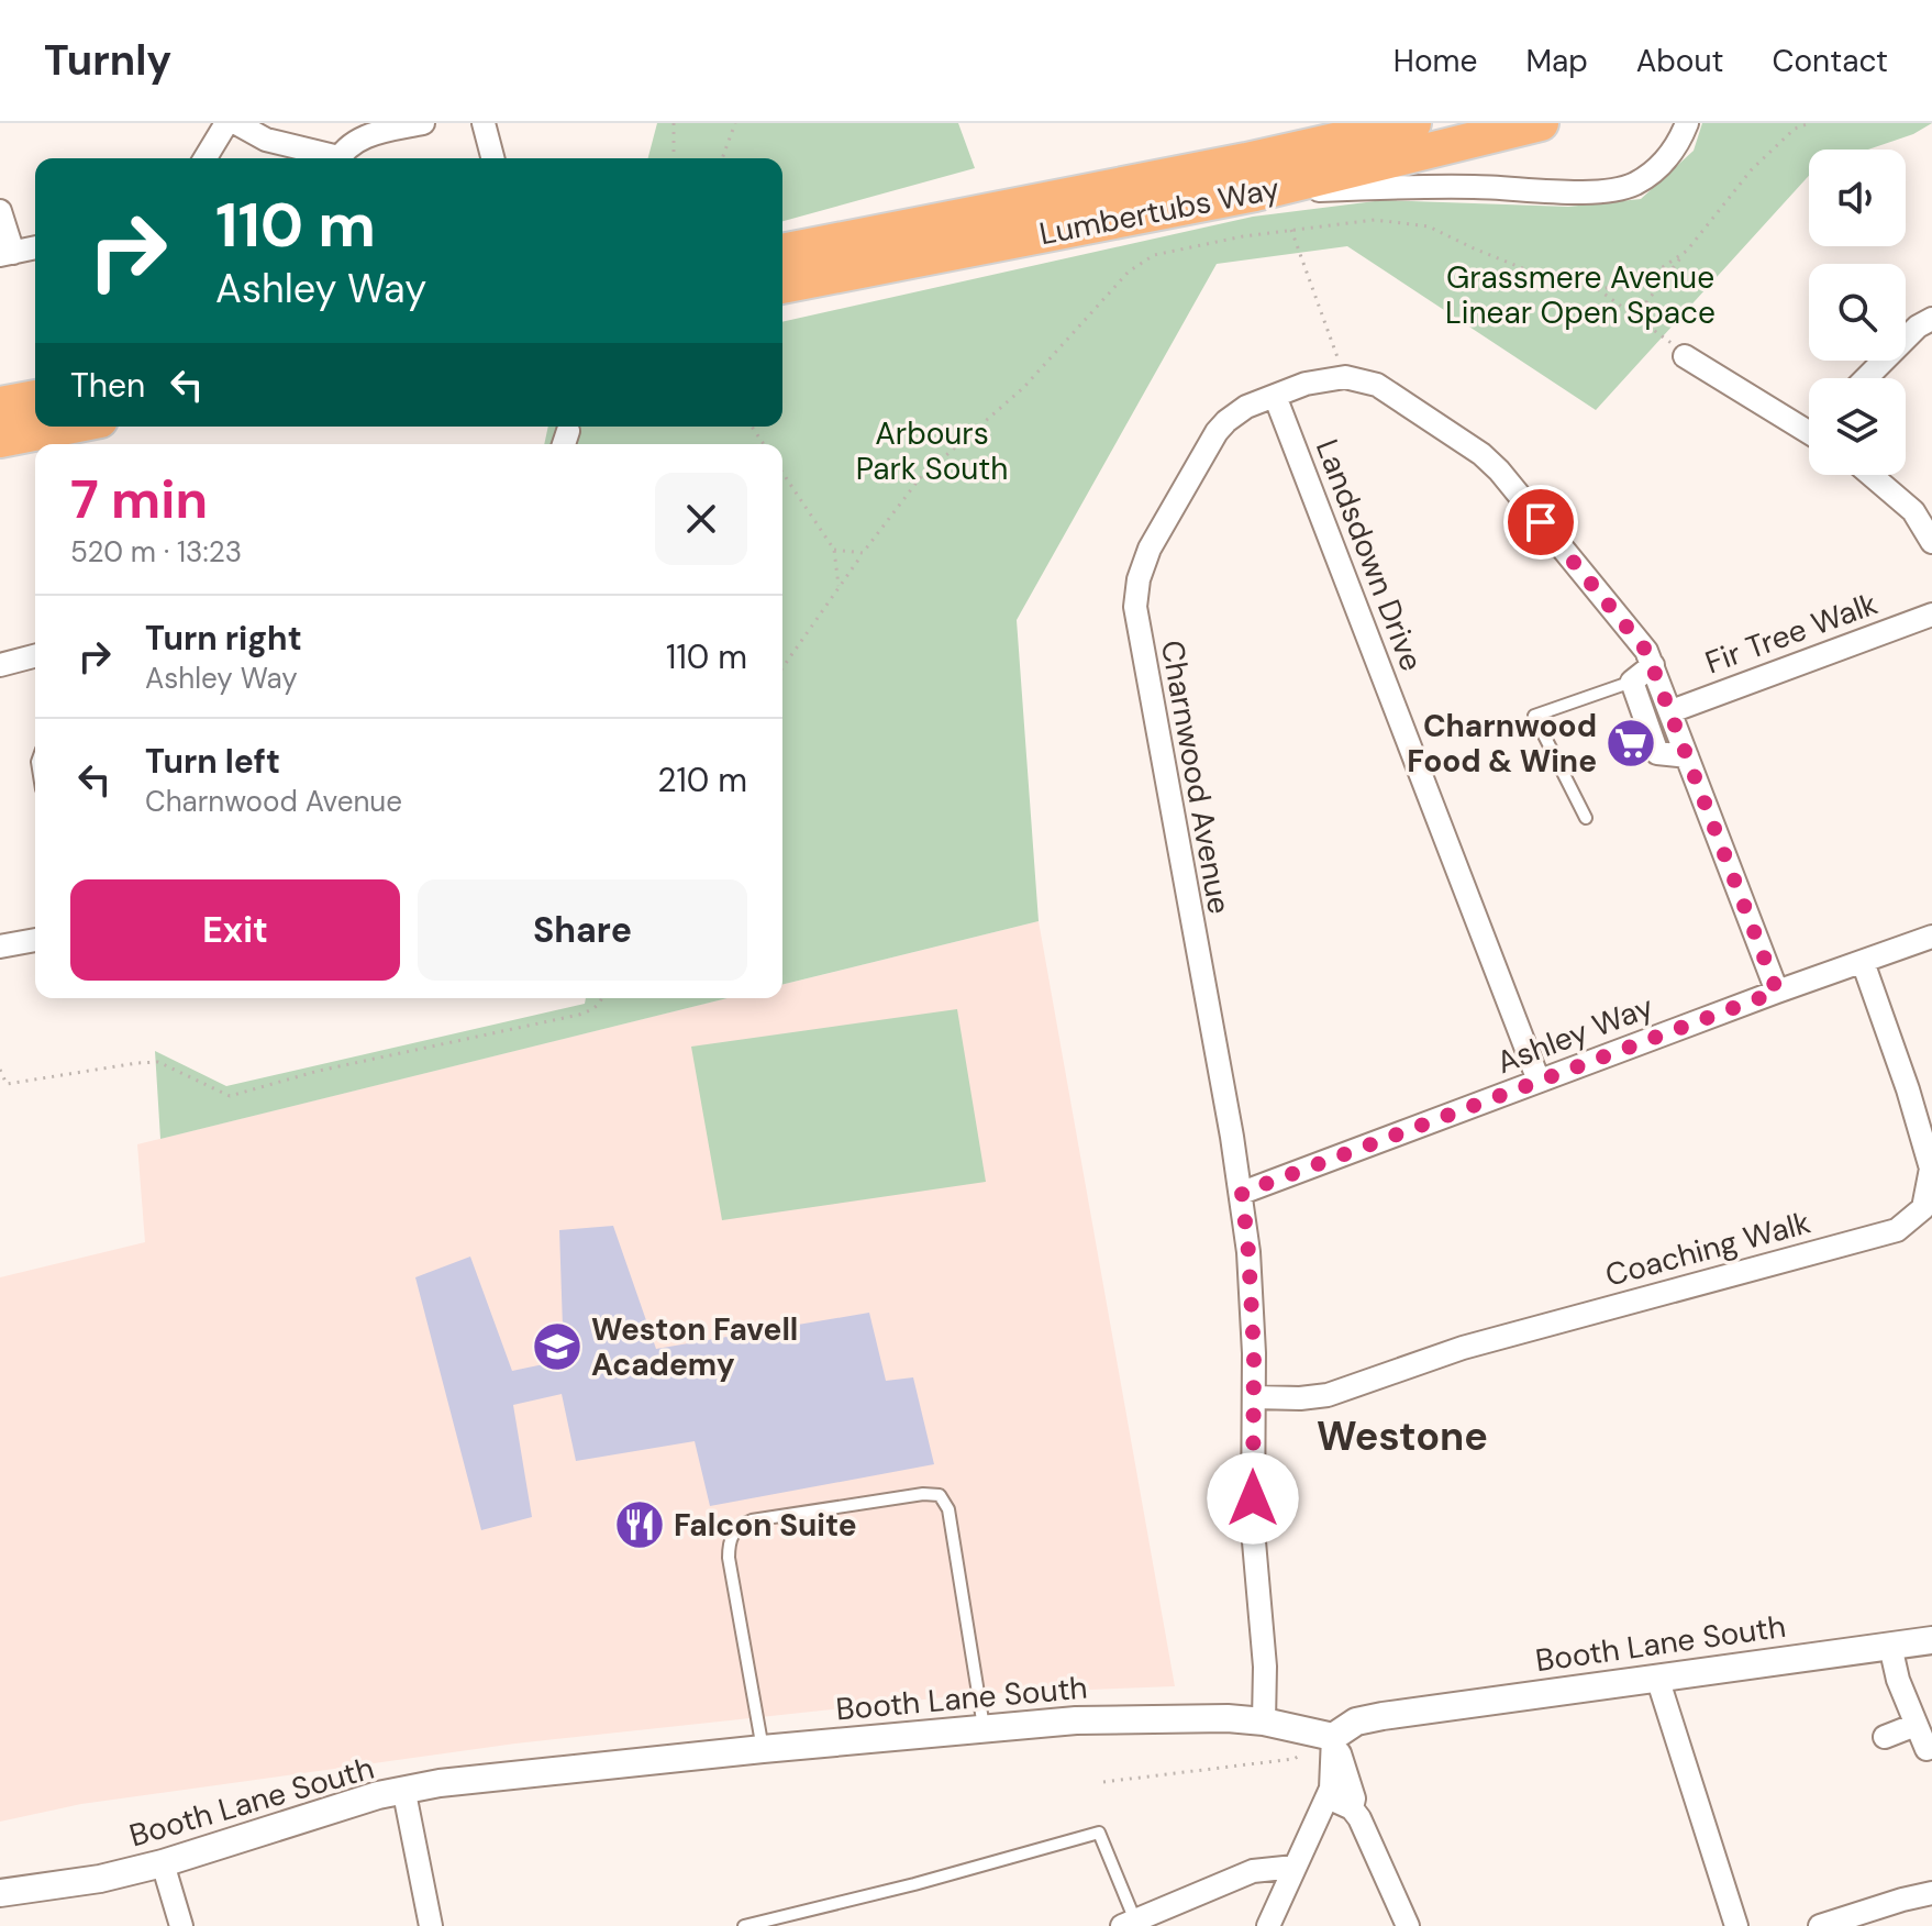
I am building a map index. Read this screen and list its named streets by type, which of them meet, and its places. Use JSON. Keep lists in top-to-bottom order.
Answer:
{
  "streets": {
    "highway": ["Lumbertubs Way"],
    "street": [
      "Landsdown Drive",
      "Fir Tree Walk",
      "Charnwood Avenue",
      "Ashley Way",
      "Coaching Walk",
      "Booth Lane South"
    ]
  },
  "crossings": [
    ["Landsdown Drive", "Charnwood Avenue"],
    ["Landsdown Drive", "Ashley Way"],
    ["Charnwood Avenue", "Ashley Way"],
    ["Charnwood Avenue", "Coaching Walk"],
    ["Charnwood Avenue", "Booth Lane South"],
    ["Ashley Way", "Coaching Walk"]
  ],
  "districts": ["Westone"],
  "parks": ["Grassmere Avenue Linear Open Space", "Arbours Park South"],
  "places": {
    "supermarket": ["Charnwood Food & Wine"],
    "school or university": ["Weston Favell Academy"],
    "restaurant": ["Falcon Suite"]
  },
  "page": {
    "header": "Turnly",
    "nav": [
      "Home",
      "Map",
      "About",
      "Contact"
    ],
    "turn": ["110 m", "Ashley Way"],
    "then": "Then",
    "heading": ["7 min", "520 m · 13:23"],
    "list": [
      {
        "name": "Turn right",
        "note": "Ashley Way",
        "value": "110 m"
      },
      {
        "name": "Turn left",
        "note": "Charnwood Avenue",
        "value": "210 m"
      }
    ],
    "buttons": ["Exit", "Share"]
  }
}
